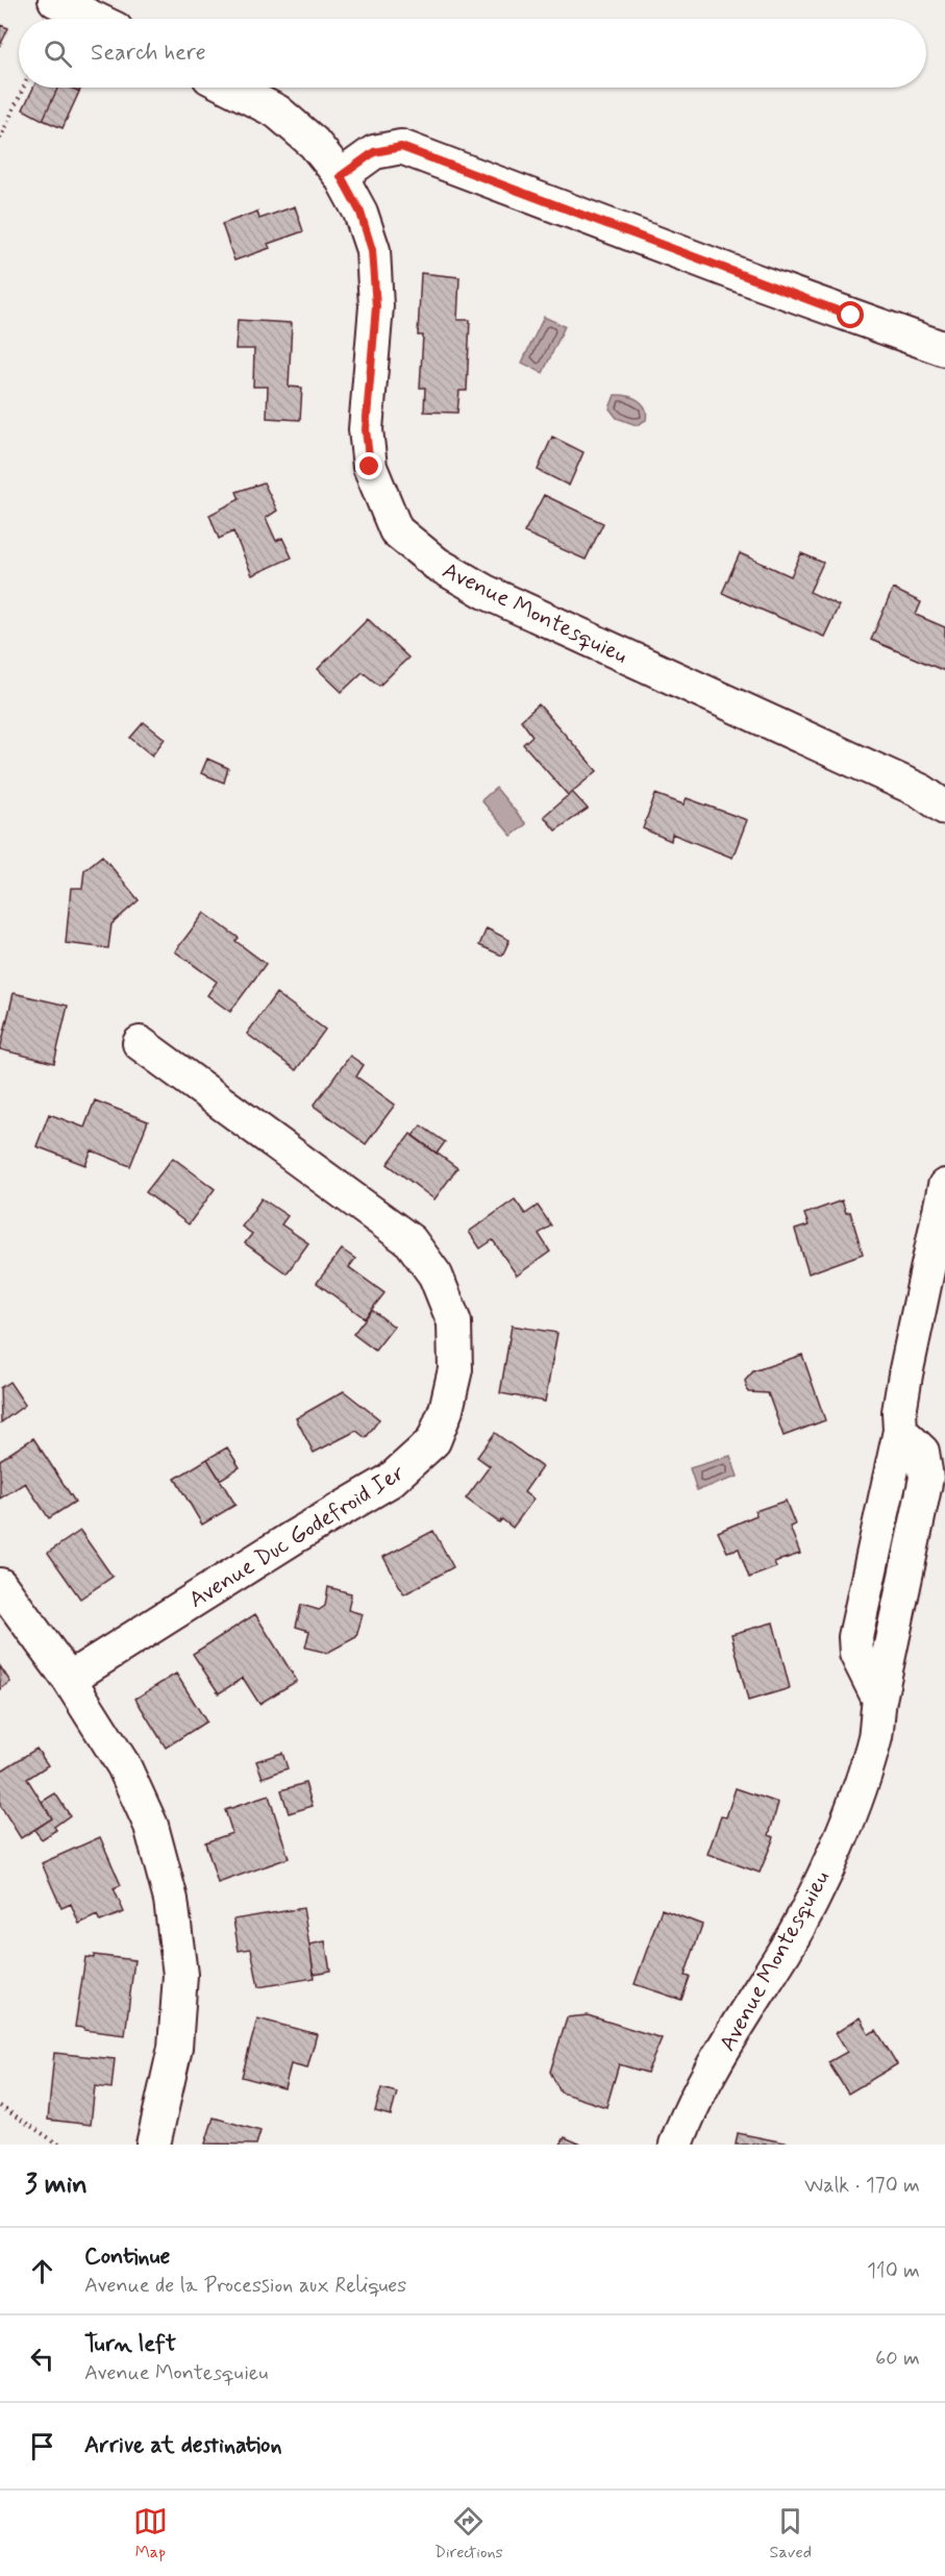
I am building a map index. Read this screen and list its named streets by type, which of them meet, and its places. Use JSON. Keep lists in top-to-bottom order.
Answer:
{
  "streets": {
    "street": ["Avenue Montesquieu", "Avenue Duc Godefroid Ier"]
  },
  "page": {
    "search": "Search here",
    "heading": ["3 min", "Walk · 170 m"],
    "list": [
      ["Continue", "Avenue de la Procession aux Reliques", "110 m"],
      ["Turn left", "Avenue Montesquieu", "60 m"],
      "Arrive at destination"
    ],
    "nav": ["Map", "Directions", "Saved"]
  }
}
